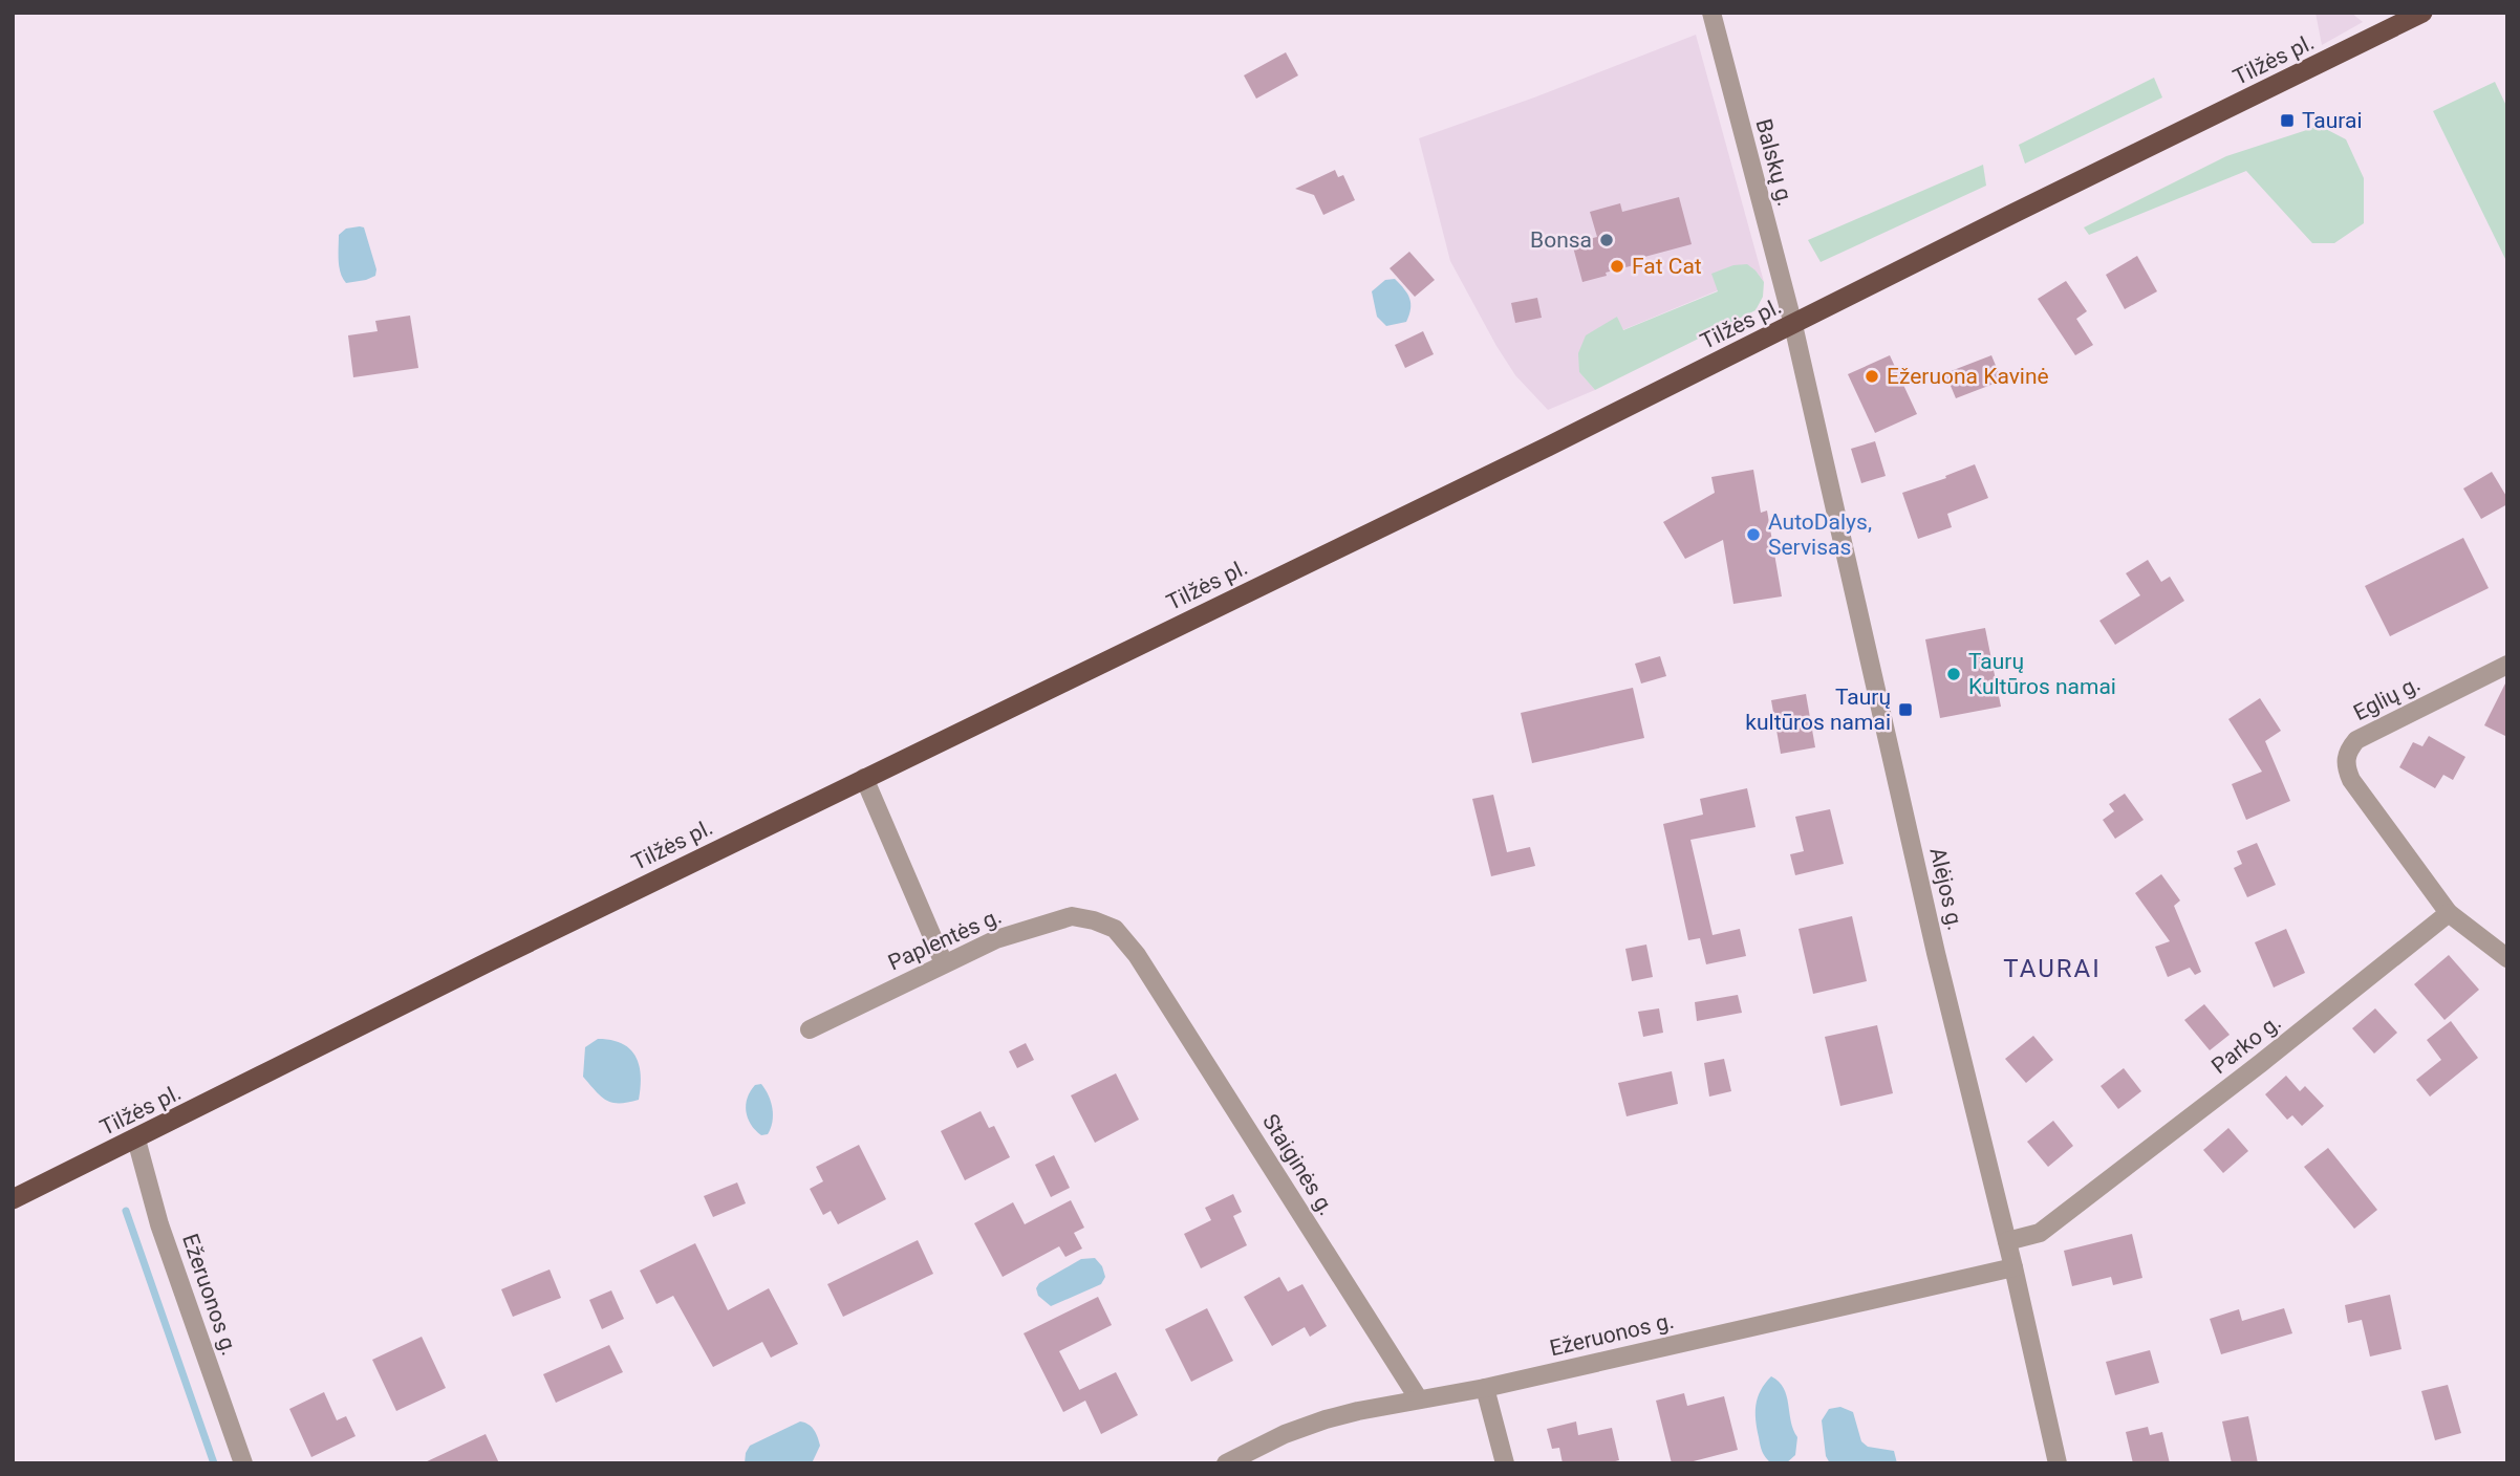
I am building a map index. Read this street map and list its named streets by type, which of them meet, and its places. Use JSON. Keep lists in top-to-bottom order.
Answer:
{
  "streets": {
    "highway": ["Tilžės pl."],
    "street": [
      "Balskų g.",
      "Eglių g.",
      "Alėjos g.",
      "Paplentės g.",
      "Parko g.",
      "Staiginės g.",
      "Ežeruonos g."
    ]
  },
  "crossings": [
    ["Tilžės pl.", "Balskų g."],
    ["Tilžės pl.", "Alėjos g."],
    ["Tilžės pl.", "Ežeruonos g."],
    ["Balskų g.", "Alėjos g."],
    ["Eglių g.", "Parko g."],
    ["Alėjos g.", "Parko g."],
    ["Alėjos g.", "Ežeruonos g."],
    ["Paplentės g.", "Staiginės g."],
    ["Staiginės g.", "Ežeruonos g."]
  ],
  "districts": ["TAURAI"],
  "places": {
    "transit": ["Taurai", "Taurų kultūros namai"],
    "other": [
      "Bonsa",
      "Fat Cat",
      "Ežeruona Kavinė",
      "AutoDalys, Servisas",
      "Taurų Kultūros namai"
    ]
  }
}
